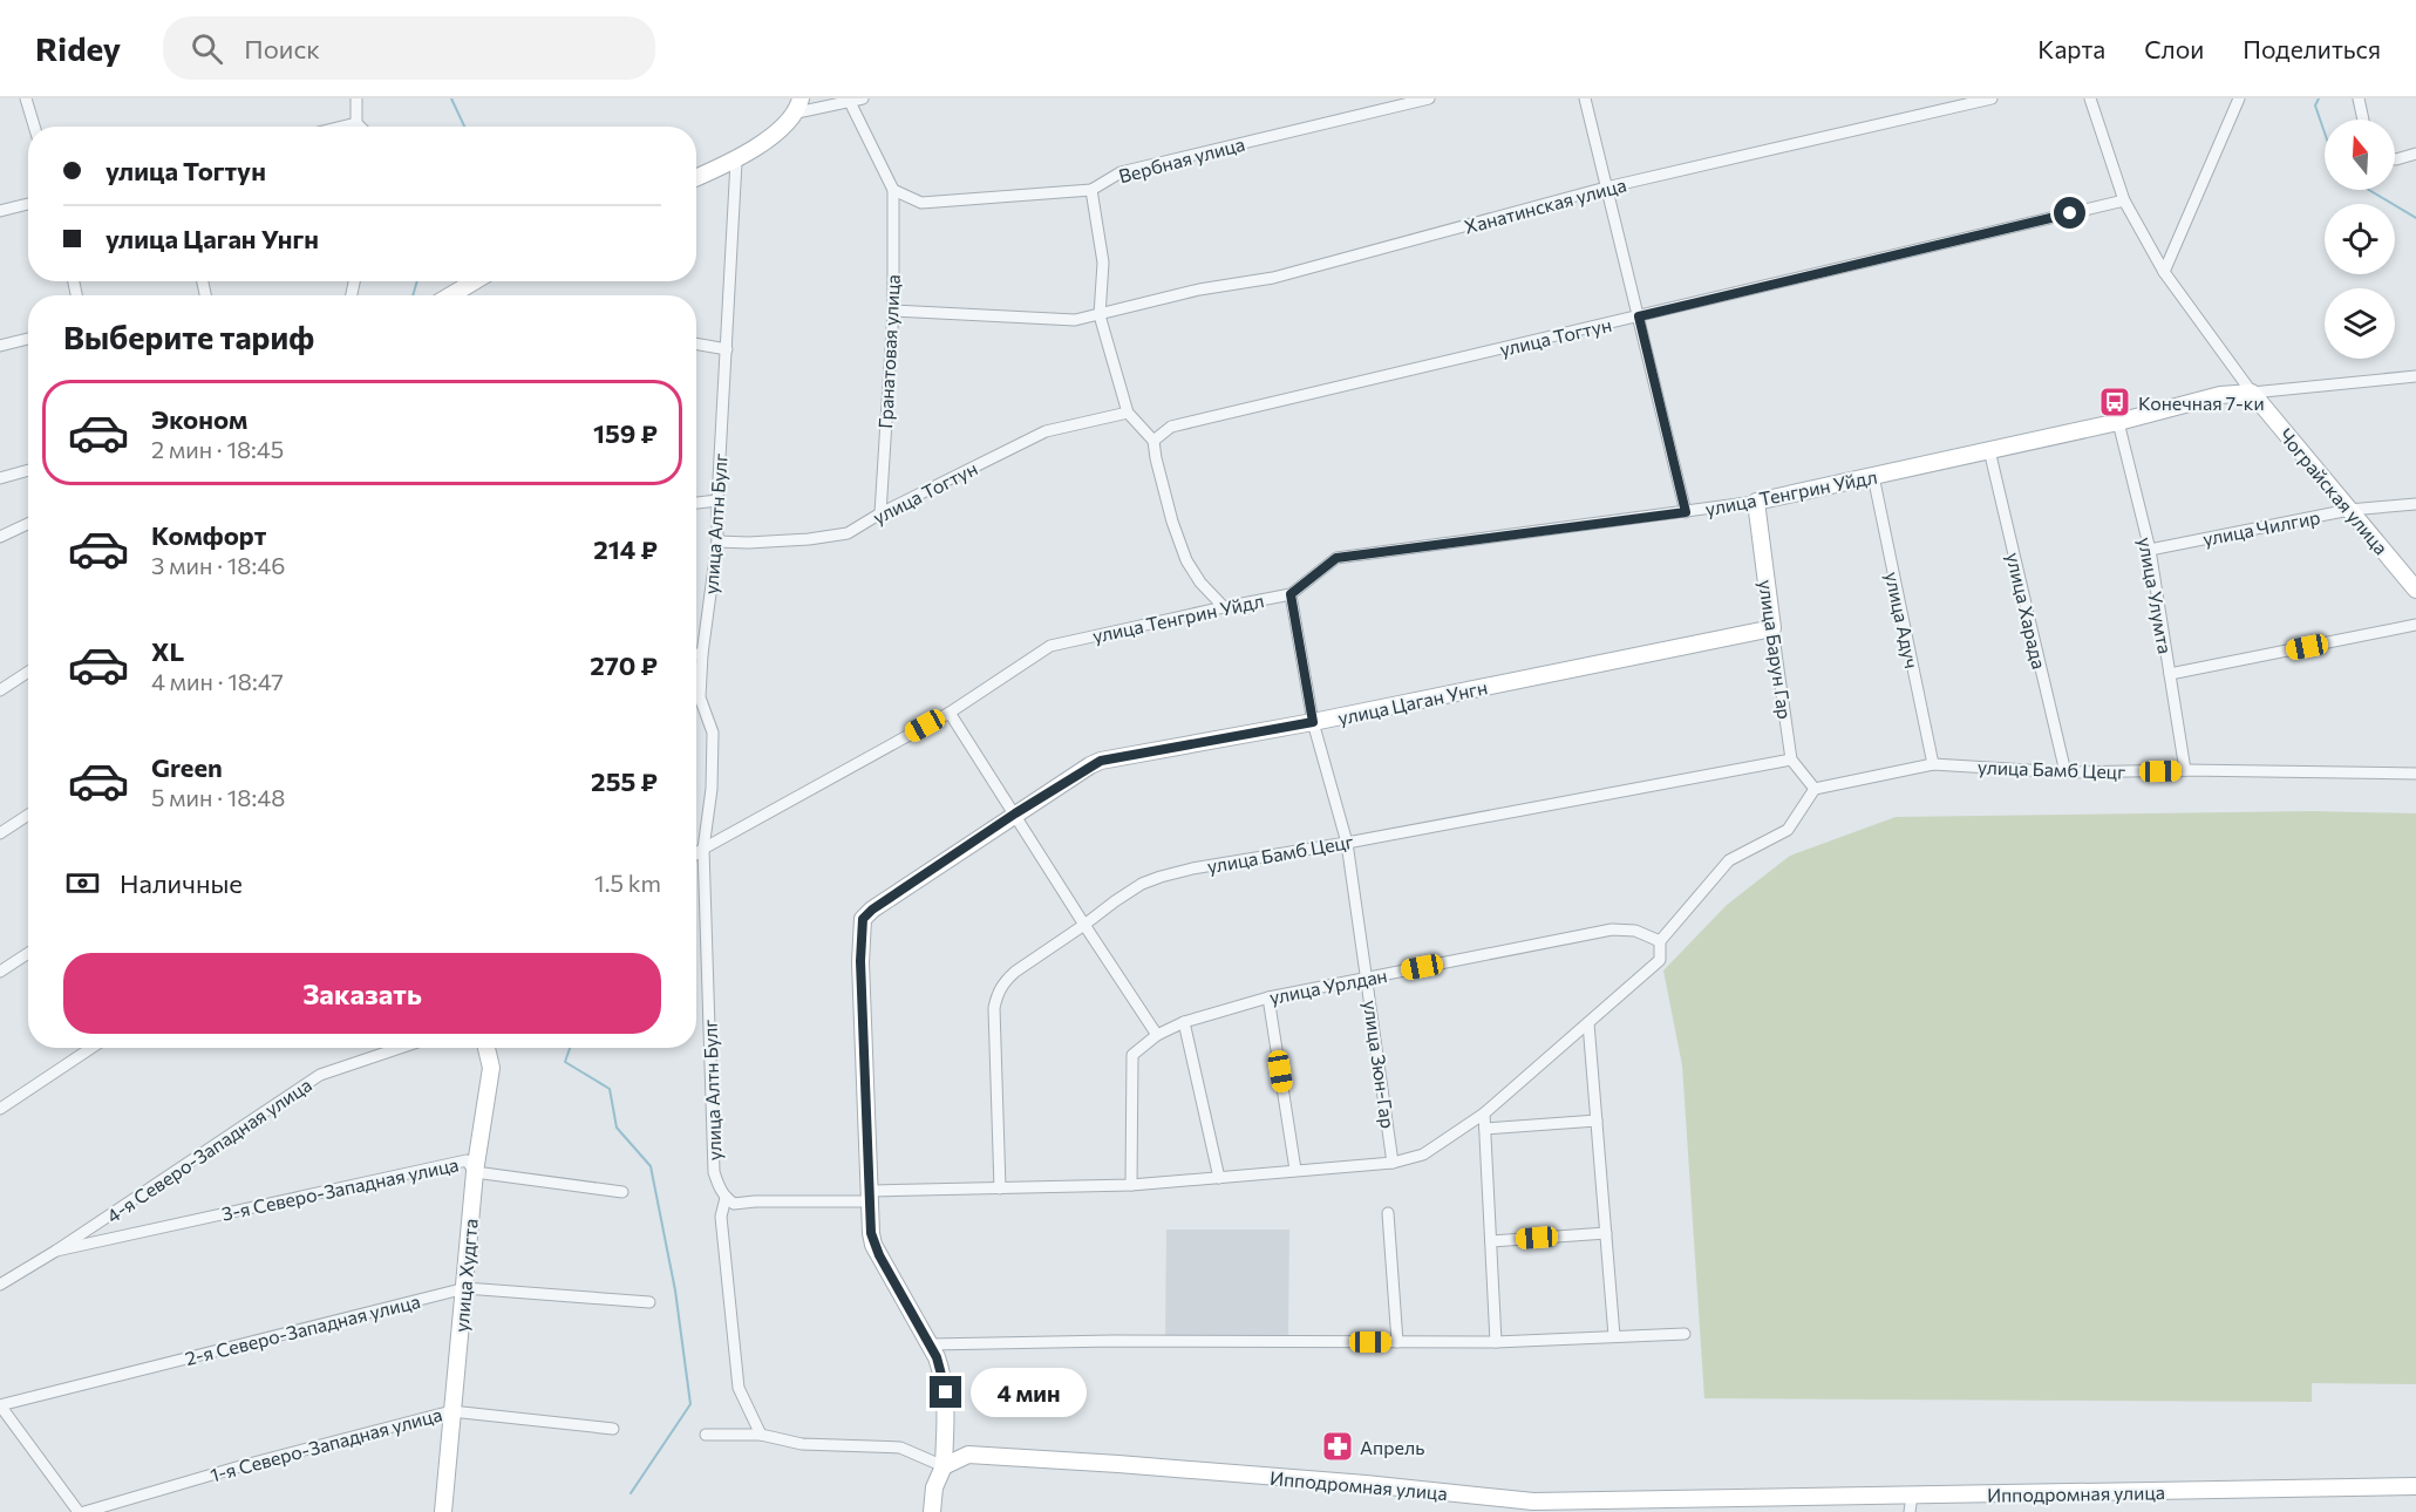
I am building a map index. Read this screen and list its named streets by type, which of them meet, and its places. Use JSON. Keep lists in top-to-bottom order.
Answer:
{
  "streets": {
    "street": [
      "Вербная улица",
      "Ханатинская улица",
      "улица Тогтун",
      "Гранатовая улица",
      "Чограйская улица",
      "улица Тенгрин Уйдл",
      "улица Алтн Булг",
      "улица Чилгир",
      "улица Улумта",
      "улица Харада",
      "улица Адуч",
      "улица Барун Гар",
      "улица Цаган Унгн",
      "улица Бамб Цецг",
      "улица Урлдан",
      "улица Зюн-Гар",
      "4-я Северо-Западная улица",
      "3-я Северо-Западная улица",
      "улица Худгта",
      "2-я Северо-Западная улица",
      "1-я Северо-Западная улица",
      "Ипподромная улица"
    ]
  },
  "crossings": [
    ["Вербная улица", "Гранатовая улица"],
    ["Ханатинская улица", "Гранатовая улица"],
    ["улица Тогтун", "Гранатовая улица"],
    ["улица Тогтун", "улица Алтн Булг"],
    ["Чограйская улица", "улица Тенгрин Уйдл"],
    ["Чограйская улица", "улица Чилгир"],
    ["улица Тенгрин Уйдл", "улица Алтн Булг"],
    ["улица Тенгрин Уйдл", "улица Улумта"],
    ["улица Тенгрин Уйдл", "улица Харада"],
    ["улица Тенгрин Уйдл", "улица Адуч"],
    ["улица Тенгрин Уйдл", "улица Барун Гар"],
    ["улица Тенгрин Уйдл", "улица Зюн-Гар"],
    ["улица Чилгир", "улица Улумта"],
    ["улица Улумта", "улица Бамб Цецг"],
    ["улица Харада", "улица Бамб Цецг"],
    ["улица Адуч", "улица Бамб Цецг"],
    ["улица Барун Гар", "улица Цаган Унгн"],
    ["улица Барун Гар", "улица Бамб Цецг"],
    ["улица Цаган Унгн", "улица Зюн-Гар"],
    ["улица Цаган Унгн", "Ипподромная улица"],
    ["улица Бамб Цецг", "улица Зюн-Гар"],
    ["улица Урлдан", "улица Зюн-Гар"],
    ["4-я Северо-Западная улица", "3-я Северо-Западная улица"],
    ["3-я Северо-Западная улица", "улица Худгта"],
    ["улица Худгта", "2-я Северо-Западная улица"],
    ["улица Худгта", "1-я Северо-Западная улица"]
  ],
  "places": {
    "bus stop": ["Конечная 7-ки"],
    "pharmacy": ["Апрель"]
  },
  "north": "top",
  "page": {
    "header": "Ridey",
    "search": "Поиск",
    "nav": ["Карта", "Слои", "Поделиться"],
    "banner": ["улица Тогтун", "улица Цаган Унгн"],
    "heading": "Выберите тариф",
    "list": [
      {
        "name": "Эконом",
        "note": "2 мин · 18:45",
        "value": "159 ₽"
      },
      {
        "name": "Комфорт",
        "note": "3 мин · 18:46",
        "value": "214 ₽"
      },
      {
        "name": "XL",
        "note": "4 мин · 18:47",
        "value": "270 ₽"
      },
      {
        "name": "Green",
        "note": "5 мин · 18:48",
        "value": "255 ₽"
      }
    ],
    "pay": ["Наличные", "1.5 km"],
    "buttons": "Заказать",
    "bubble": "4 мин"
  }
}
